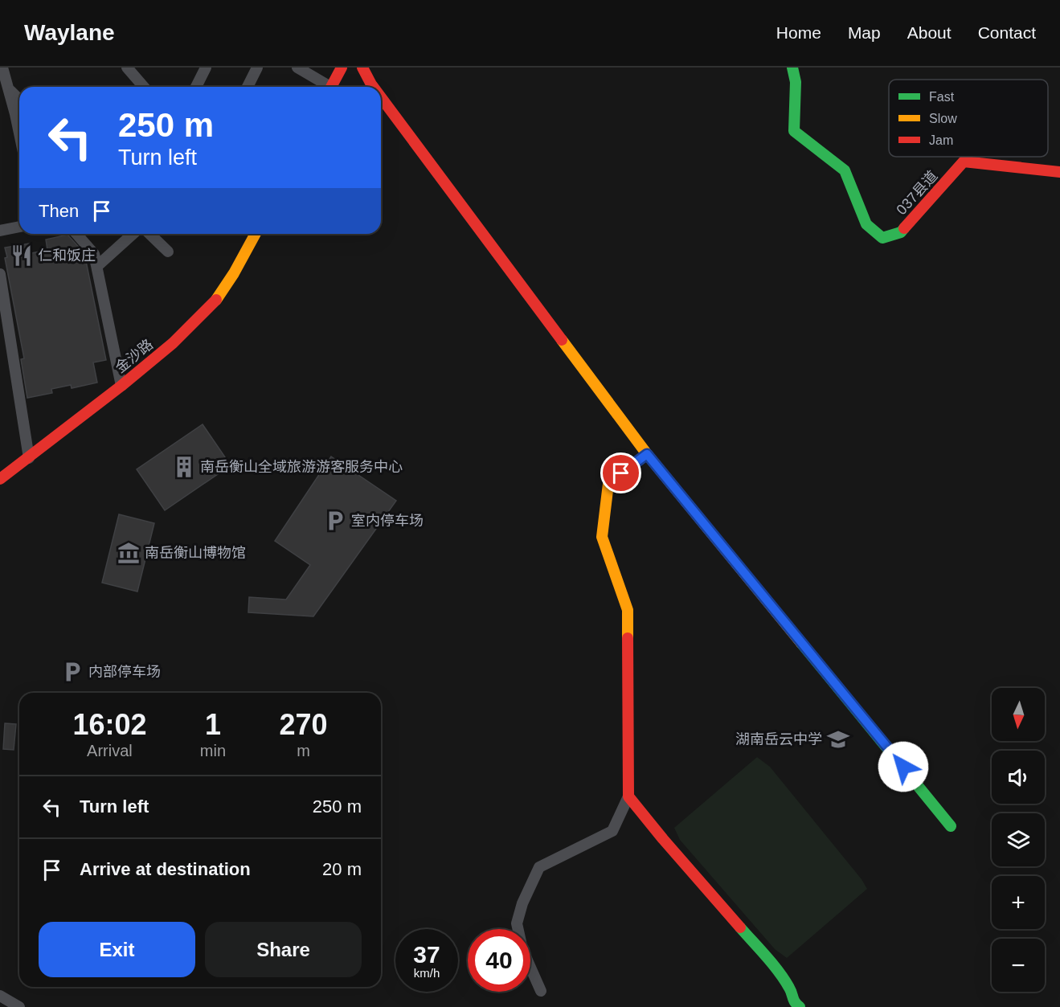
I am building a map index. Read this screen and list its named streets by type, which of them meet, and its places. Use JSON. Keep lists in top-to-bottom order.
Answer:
{
  "streets": {
    "street": ["037县道", "金沙路"]
  },
  "places": {
    "restaurant": ["仁和饭庄"],
    "building": ["南岳衡山全域旅游游客服务中心"],
    "parking": ["室内停车场", "内部停车场"],
    "museum": ["南岳衡山博物馆"],
    "school or university": ["湖南岳云中学"]
  },
  "legend": ["Fast", "Slow", "Jam"],
  "north": "bottom",
  "page": {
    "header": "Waylane",
    "nav": [
      "Home",
      "Map",
      "About",
      "Contact"
    ],
    "turn": ["250 m", "Turn left"],
    "then": "Then",
    "map_buttons": ["+", "−"],
    "eta": [
      "16:02",
      "Arrival",
      "1",
      "min",
      "270",
      "m"
    ],
    "list": [
      {
        "name": "Turn left",
        "value": "250 m"
      },
      {
        "name": "Arrive at destination",
        "value": "20 m"
      }
    ],
    "buttons": ["Exit", "Share"],
    "speed": "37 km/h",
    "limit": "40"
  }
}
